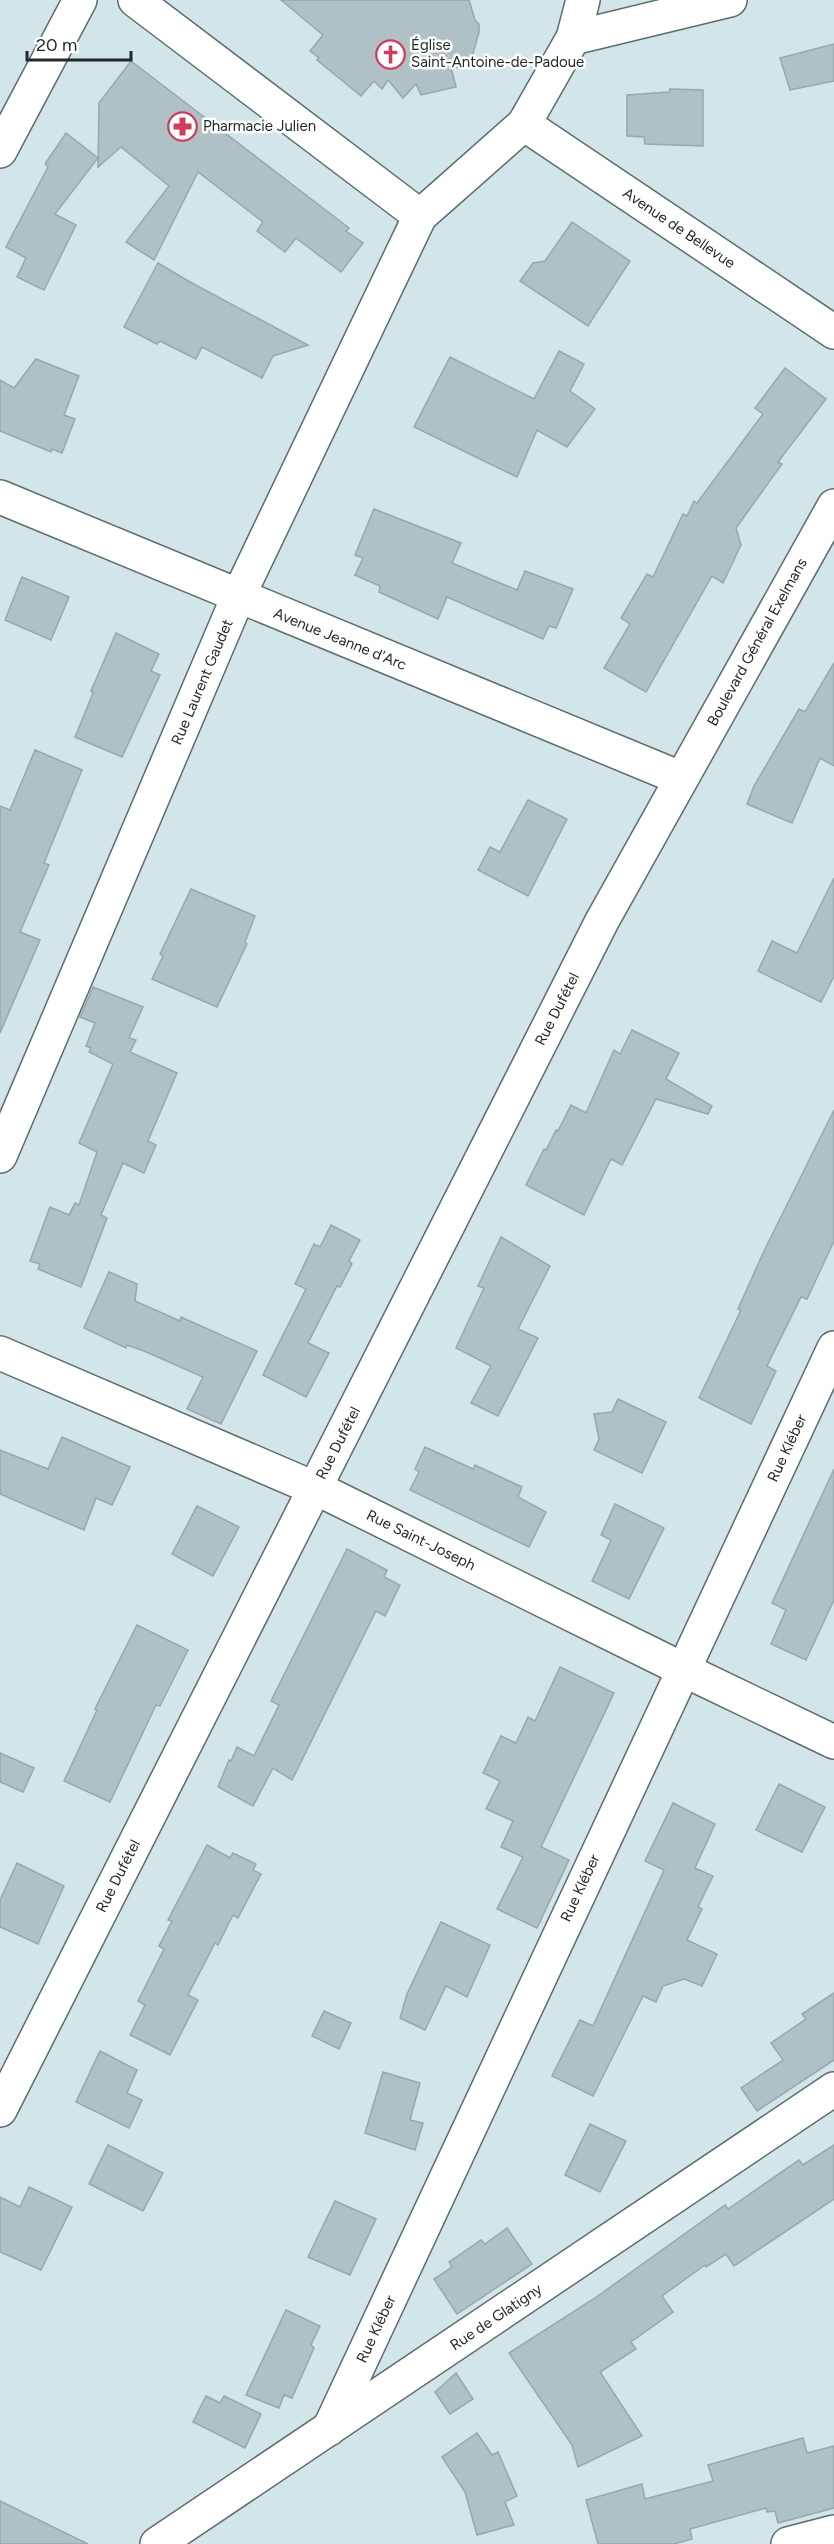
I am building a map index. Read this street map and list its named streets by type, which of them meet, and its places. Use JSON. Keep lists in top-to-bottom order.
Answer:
{
  "streets": {
    "street": [
      "Avenue de Bellevue",
      "Avenue Jeanne d'Arc",
      "Boulevard Général Exelmans",
      "Rue Laurent Gaudet",
      "Rue Dufétel",
      "Rue Kléber",
      "Rue Saint-Joseph",
      "Rue de Glatigny"
    ]
  },
  "crossings": [
    ["Avenue Jeanne d'Arc", "Boulevard Général Exelmans"],
    ["Avenue Jeanne d'Arc", "Rue Laurent Gaudet"],
    ["Avenue Jeanne d'Arc", "Rue Dufétel"],
    ["Boulevard Général Exelmans", "Rue Dufétel"],
    ["Rue Dufétel", "Rue Saint-Joseph"],
    ["Rue Kléber", "Rue Saint-Joseph"],
    ["Rue Kléber", "Rue de Glatigny"]
  ],
  "places": {
    "church": ["Église Saint-Antoine-de-Padoue"],
    "pharmacy": ["Pharmacie Julien"]
  },
  "scale_bar": "20 m"
}
